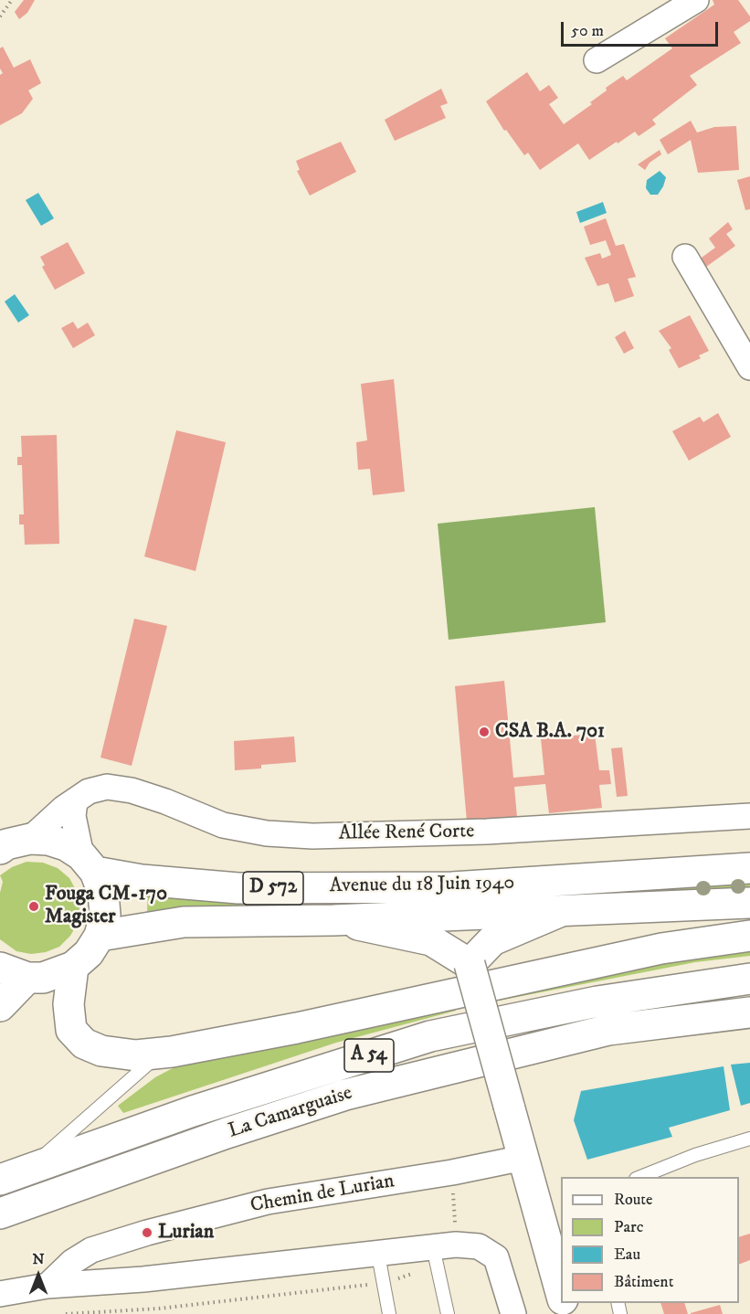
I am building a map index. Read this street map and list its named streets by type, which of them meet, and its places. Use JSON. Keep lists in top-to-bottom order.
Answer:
{
  "streets": {
    "main road": [
      "Avenue du 18 Juin 1940",
      "D 572",
      "A 54",
      "La Camarguaise"
    ],
    "street": ["Allée René Corte", "Chemin de Lurian"]
  },
  "crossings": [
    ["Allée René Corte", "Avenue du 18 Juin 1940"]
  ],
  "places": ["CSA B.A. 701", "Fouga CM-170 Magister", "Lurian"],
  "legend": [
    "Route",
    "Parc",
    "Eau",
    "Bâtiment"
  ],
  "scale_bar": "50 m",
  "north": "top"
}
